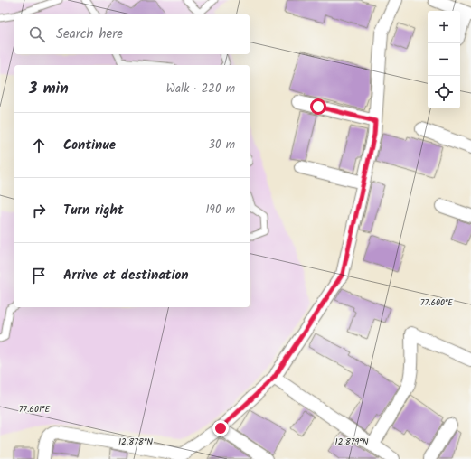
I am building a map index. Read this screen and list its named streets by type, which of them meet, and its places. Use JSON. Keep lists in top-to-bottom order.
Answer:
{
  "page": {
    "map_buttons": ["+", "−"],
    "search": "Search here",
    "heading": ["3 min", "Walk · 220 m"],
    "list": [
      ["Continue", "30 m"],
      ["Turn right", "190 m"],
      "Arrive at destination"
    ]
  },
  "coordinates": [
    "77.600°E",
    "77.601°E",
    "12.878°N",
    "12.879°N"
  ]
}
